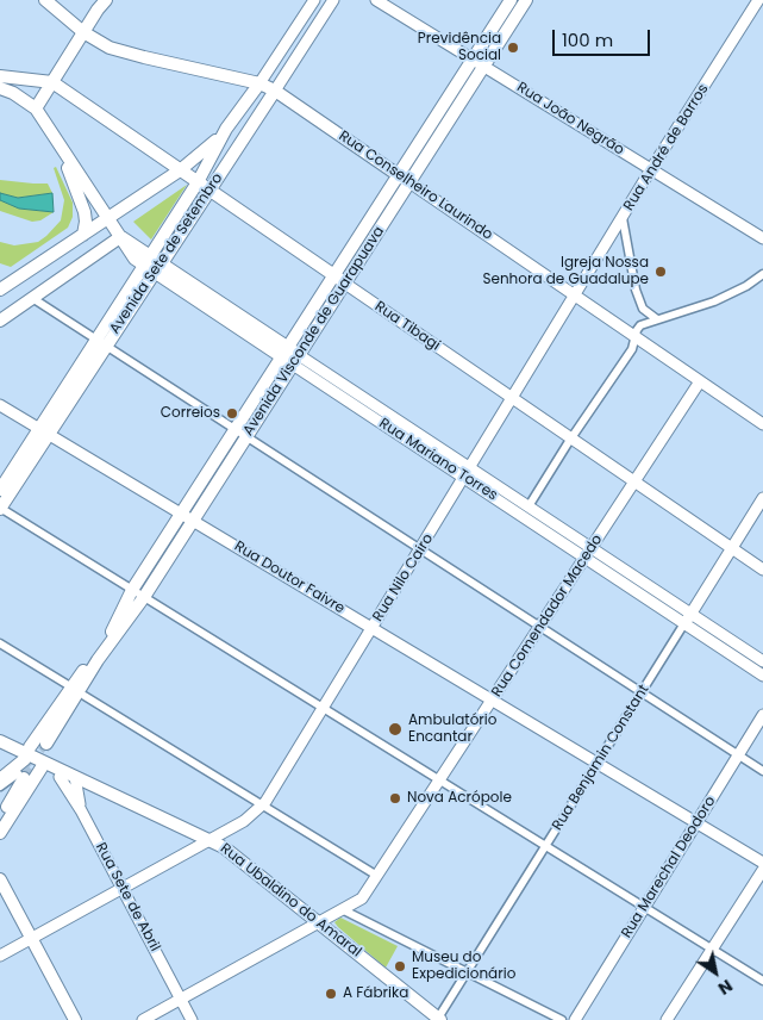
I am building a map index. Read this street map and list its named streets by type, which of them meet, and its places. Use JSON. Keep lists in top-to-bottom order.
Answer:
{
  "streets": {
    "main road": [
      "Rua João Negrão",
      "Rua André de Barros",
      "Rua Conselheiro Laurindo",
      "Avenida Sete de Setembro",
      "Rua Tibagi",
      "Avenida Visconde de Guarapuava",
      "Rua Mariano Torres",
      "Rua Doutor Faivre",
      "Rua Nilo Cairo",
      "Rua Comendador Macedo",
      "Rua Benjamin Constant",
      "Rua Marechal Deodoro",
      "Rua Sete de Abril",
      "Rua Ubaldino do Amaral"
    ]
  },
  "crossings": [
    ["Rua João Negrão", "Rua André de Barros"],
    ["Rua João Negrão", "Avenida Visconde de Guarapuava"],
    ["Rua André de Barros", "Rua Conselheiro Laurindo"],
    ["Rua André de Barros", "Rua Nilo Cairo"],
    ["Rua Conselheiro Laurindo", "Avenida Sete de Setembro"],
    ["Rua Conselheiro Laurindo", "Avenida Visconde de Guarapuava"],
    ["Rua Conselheiro Laurindo", "Rua Nilo Cairo"],
    ["Rua Conselheiro Laurindo", "Rua Comendador Macedo"],
    ["Avenida Sete de Setembro", "Rua Tibagi"],
    ["Avenida Sete de Setembro", "Rua Mariano Torres"],
    ["Avenida Sete de Setembro", "Rua Doutor Faivre"],
    ["Rua Tibagi", "Avenida Visconde de Guarapuava"],
    ["Rua Tibagi", "Rua Nilo Cairo"],
    ["Rua Tibagi", "Rua Comendador Macedo"],
    ["Rua Tibagi", "Rua Benjamin Constant"],
    ["Avenida Visconde de Guarapuava", "Rua Mariano Torres"],
    ["Avenida Visconde de Guarapuava", "Rua Doutor Faivre"],
    ["Rua Mariano Torres", "Rua Nilo Cairo"],
    ["Rua Mariano Torres", "Rua Comendador Macedo"],
    ["Rua Mariano Torres", "Rua Benjamin Constant"],
    ["Rua Doutor Faivre", "Rua Nilo Cairo"],
    ["Rua Doutor Faivre", "Rua Comendador Macedo"],
    ["Rua Doutor Faivre", "Rua Benjamin Constant"],
    ["Rua Doutor Faivre", "Rua Marechal Deodoro"],
    ["Rua Nilo Cairo", "Rua Sete de Abril"],
    ["Rua Nilo Cairo", "Rua Ubaldino do Amaral"],
    ["Rua Comendador Macedo", "Rua Sete de Abril"],
    ["Rua Comendador Macedo", "Rua Ubaldino do Amaral"],
    ["Rua Benjamin Constant", "Rua Ubaldino do Amaral"],
    ["Rua Sete de Abril", "Rua Ubaldino do Amaral"]
  ],
  "places": [
    "Previdência Social",
    "Igreja Nossa Senhora de Guadalupe",
    "Correios",
    "Ambulatório Encantar",
    "Nova Acrópole",
    "Museu do Expedicionário",
    "A Fábrika"
  ],
  "scale_bar": "100 m",
  "north": "bottom right"
}
